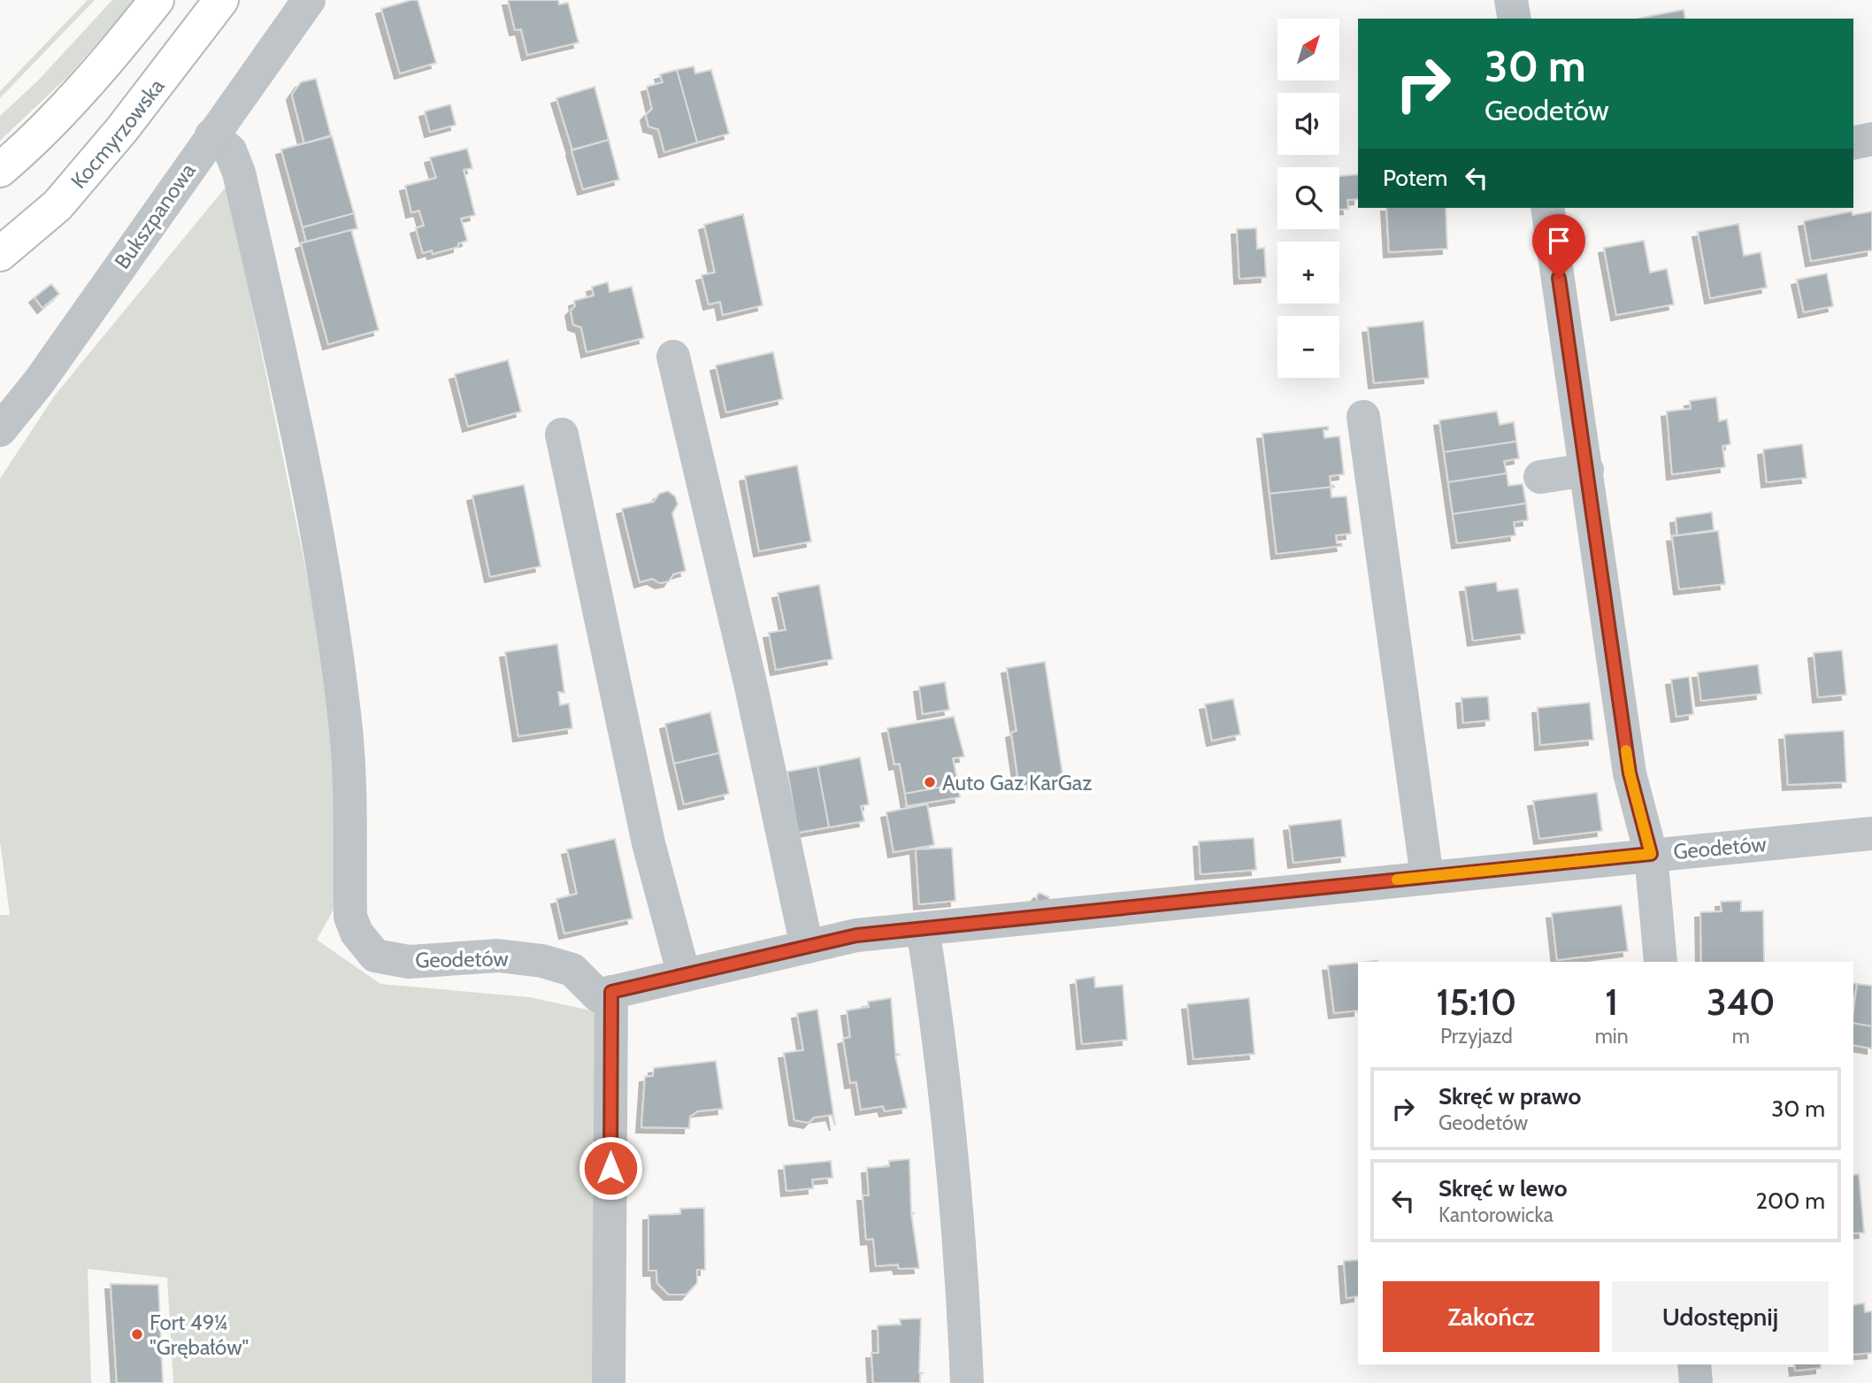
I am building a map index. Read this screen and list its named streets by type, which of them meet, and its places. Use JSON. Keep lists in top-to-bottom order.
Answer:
{
  "streets": {
    "main road": ["Kocmyrzowska"],
    "street": ["Bukszpanowa", "Geodetów"]
  },
  "crossings": [
    ["Bukszpanowa", "Geodetów"]
  ],
  "places": ["Auto Gaz KarGaz", "Fort 49¼ \"Grębałów\""],
  "north": "top right",
  "page": {
    "map_buttons": ["+", "−"],
    "turn": ["30 m", "Geodetów"],
    "then": "Potem",
    "eta": [
      "15:10",
      "Przyjazd",
      "1",
      "min",
      "340",
      "m"
    ],
    "list": [
      {
        "name": "Skręć w prawo",
        "note": "Geodetów",
        "value": "30 m"
      },
      {
        "name": "Skręć w lewo",
        "note": "Kantorowicka",
        "value": "200 m"
      }
    ],
    "buttons": ["Zakończ", "Udostępnij"]
  }
}
